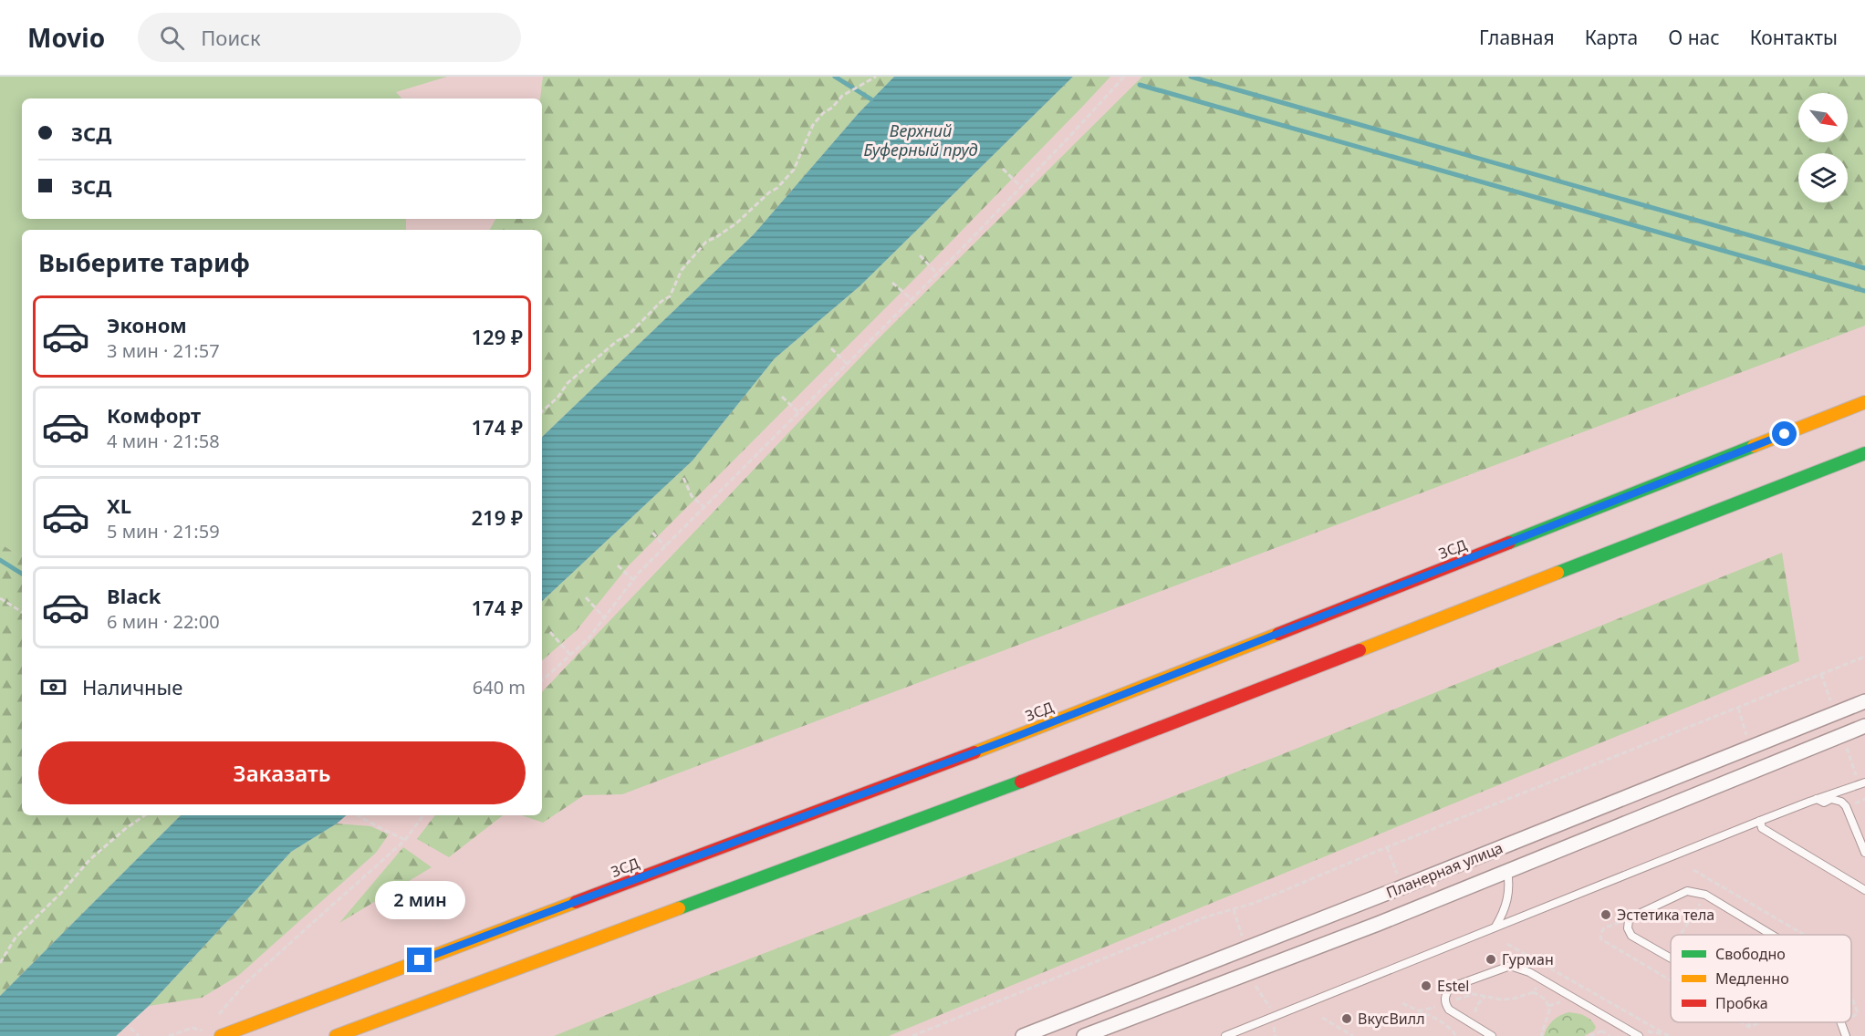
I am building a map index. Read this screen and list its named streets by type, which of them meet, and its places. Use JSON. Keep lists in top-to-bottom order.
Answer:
{
  "streets": {
    "highway": ["ЗСД"],
    "street": ["Планерная улица"]
  },
  "water": ["Верхний Буферный пруд"],
  "places": [
    "Эстетика тела",
    "Гурман",
    "Estel",
    "ВкусВилл"
  ],
  "legend": ["Свободно", "Медленно", "Пробка"],
  "north": "bottom right",
  "page": {
    "header": "Movio",
    "search": "Поиск",
    "nav": [
      "Главная",
      "Карта",
      "О нас",
      "Контакты"
    ],
    "banner": ["ЗСД", "ЗСД"],
    "heading": "Выберите тариф",
    "list": [
      {
        "name": "Эконом",
        "note": "3 мин · 21:57",
        "value": "129 ₽"
      },
      {
        "name": "Комфорт",
        "note": "4 мин · 21:58",
        "value": "174 ₽"
      },
      {
        "name": "XL",
        "note": "5 мин · 21:59",
        "value": "219 ₽"
      },
      {
        "name": "Black",
        "note": "6 мин · 22:00",
        "value": "174 ₽"
      }
    ],
    "pay": ["Наличные", "640 m"],
    "buttons": "Заказать",
    "bubble": "2 мин"
  }
}
